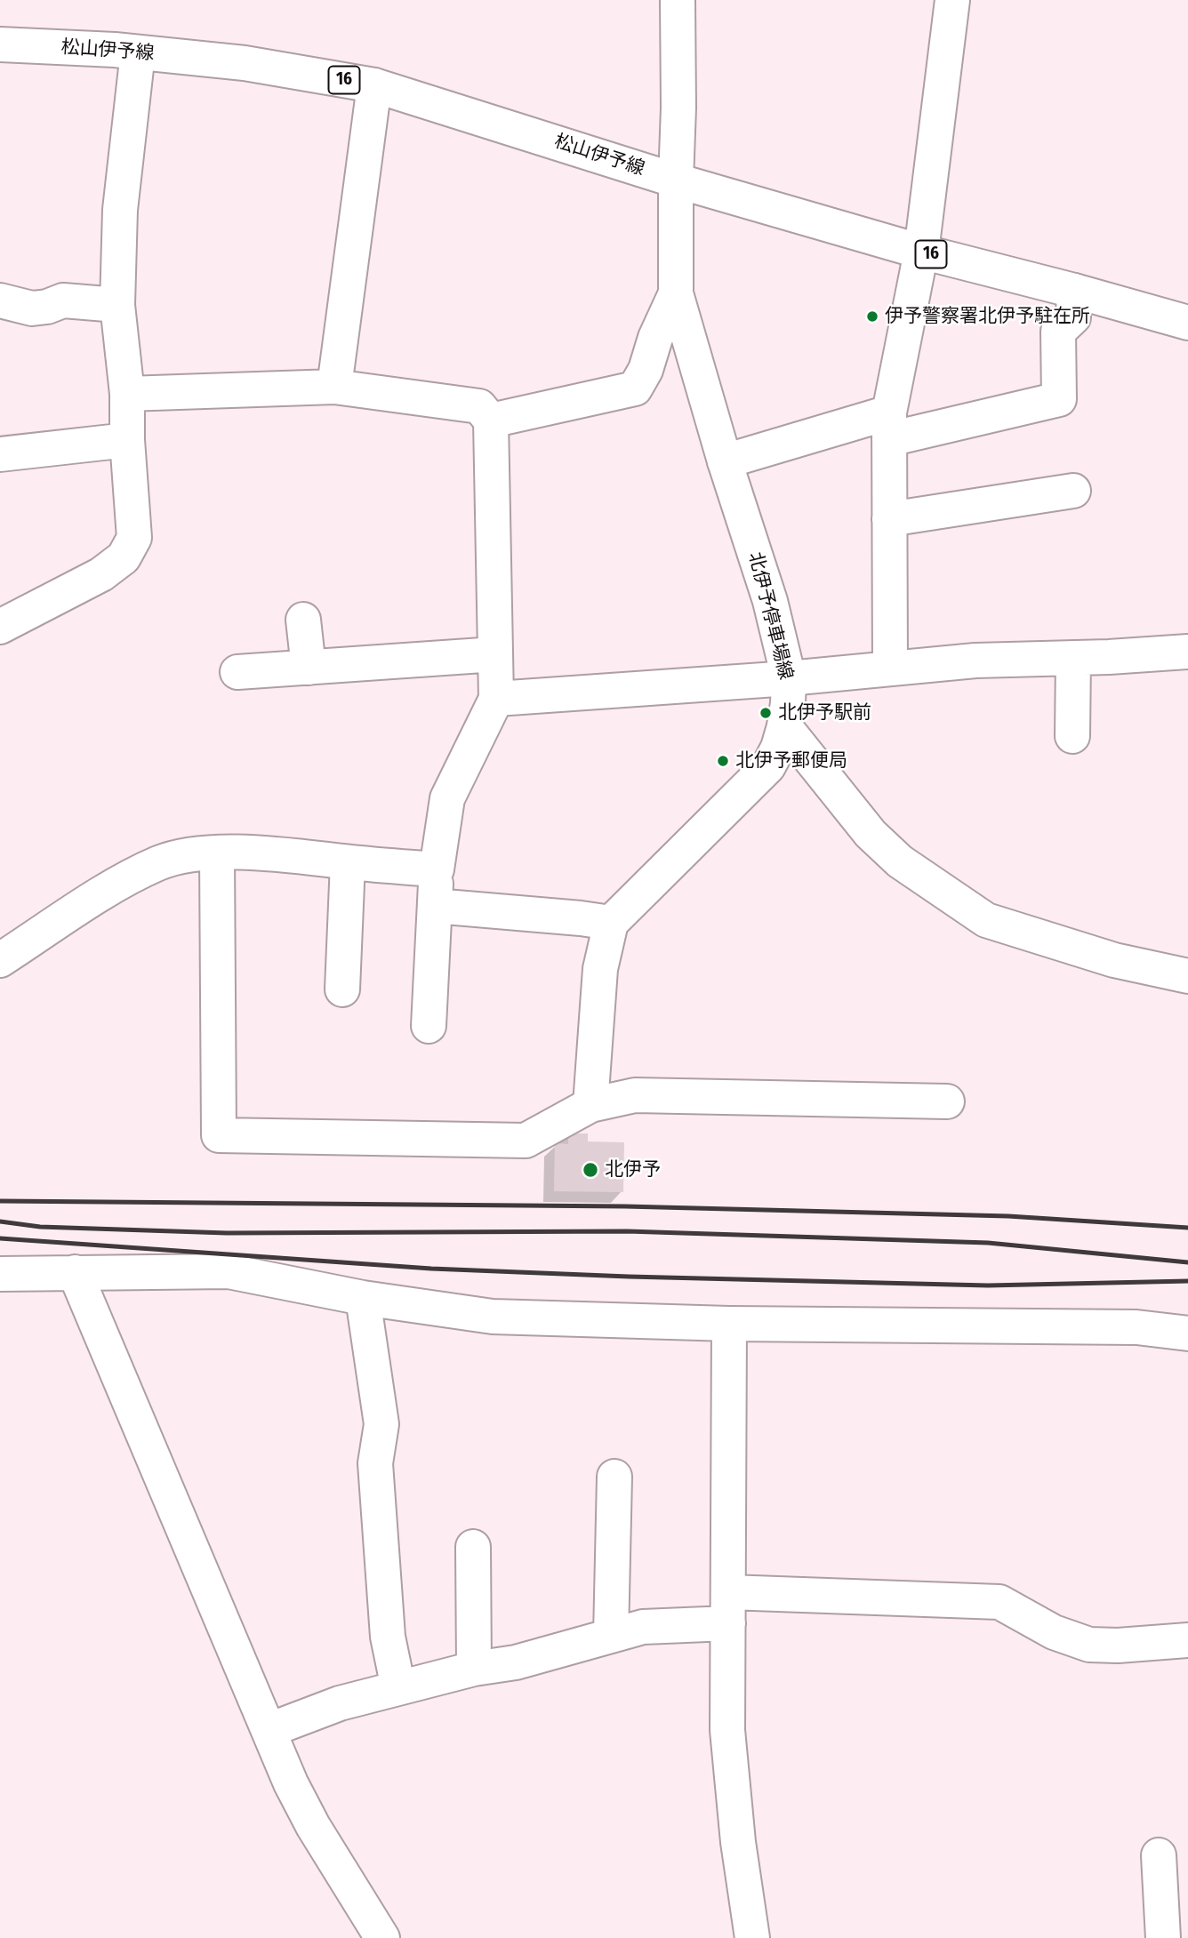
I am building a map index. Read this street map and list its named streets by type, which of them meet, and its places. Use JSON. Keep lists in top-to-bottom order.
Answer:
{
  "streets": {
    "street": ["松山伊予線", "16", "北伊予停車場線"]
  },
  "crossings": [
    ["松山伊予線", "北伊予停車場線"]
  ],
  "places": [
    "伊予警察署北伊予駐在所",
    "北伊予駅前",
    "北伊予郵便局",
    "北伊予"
  ]
}
